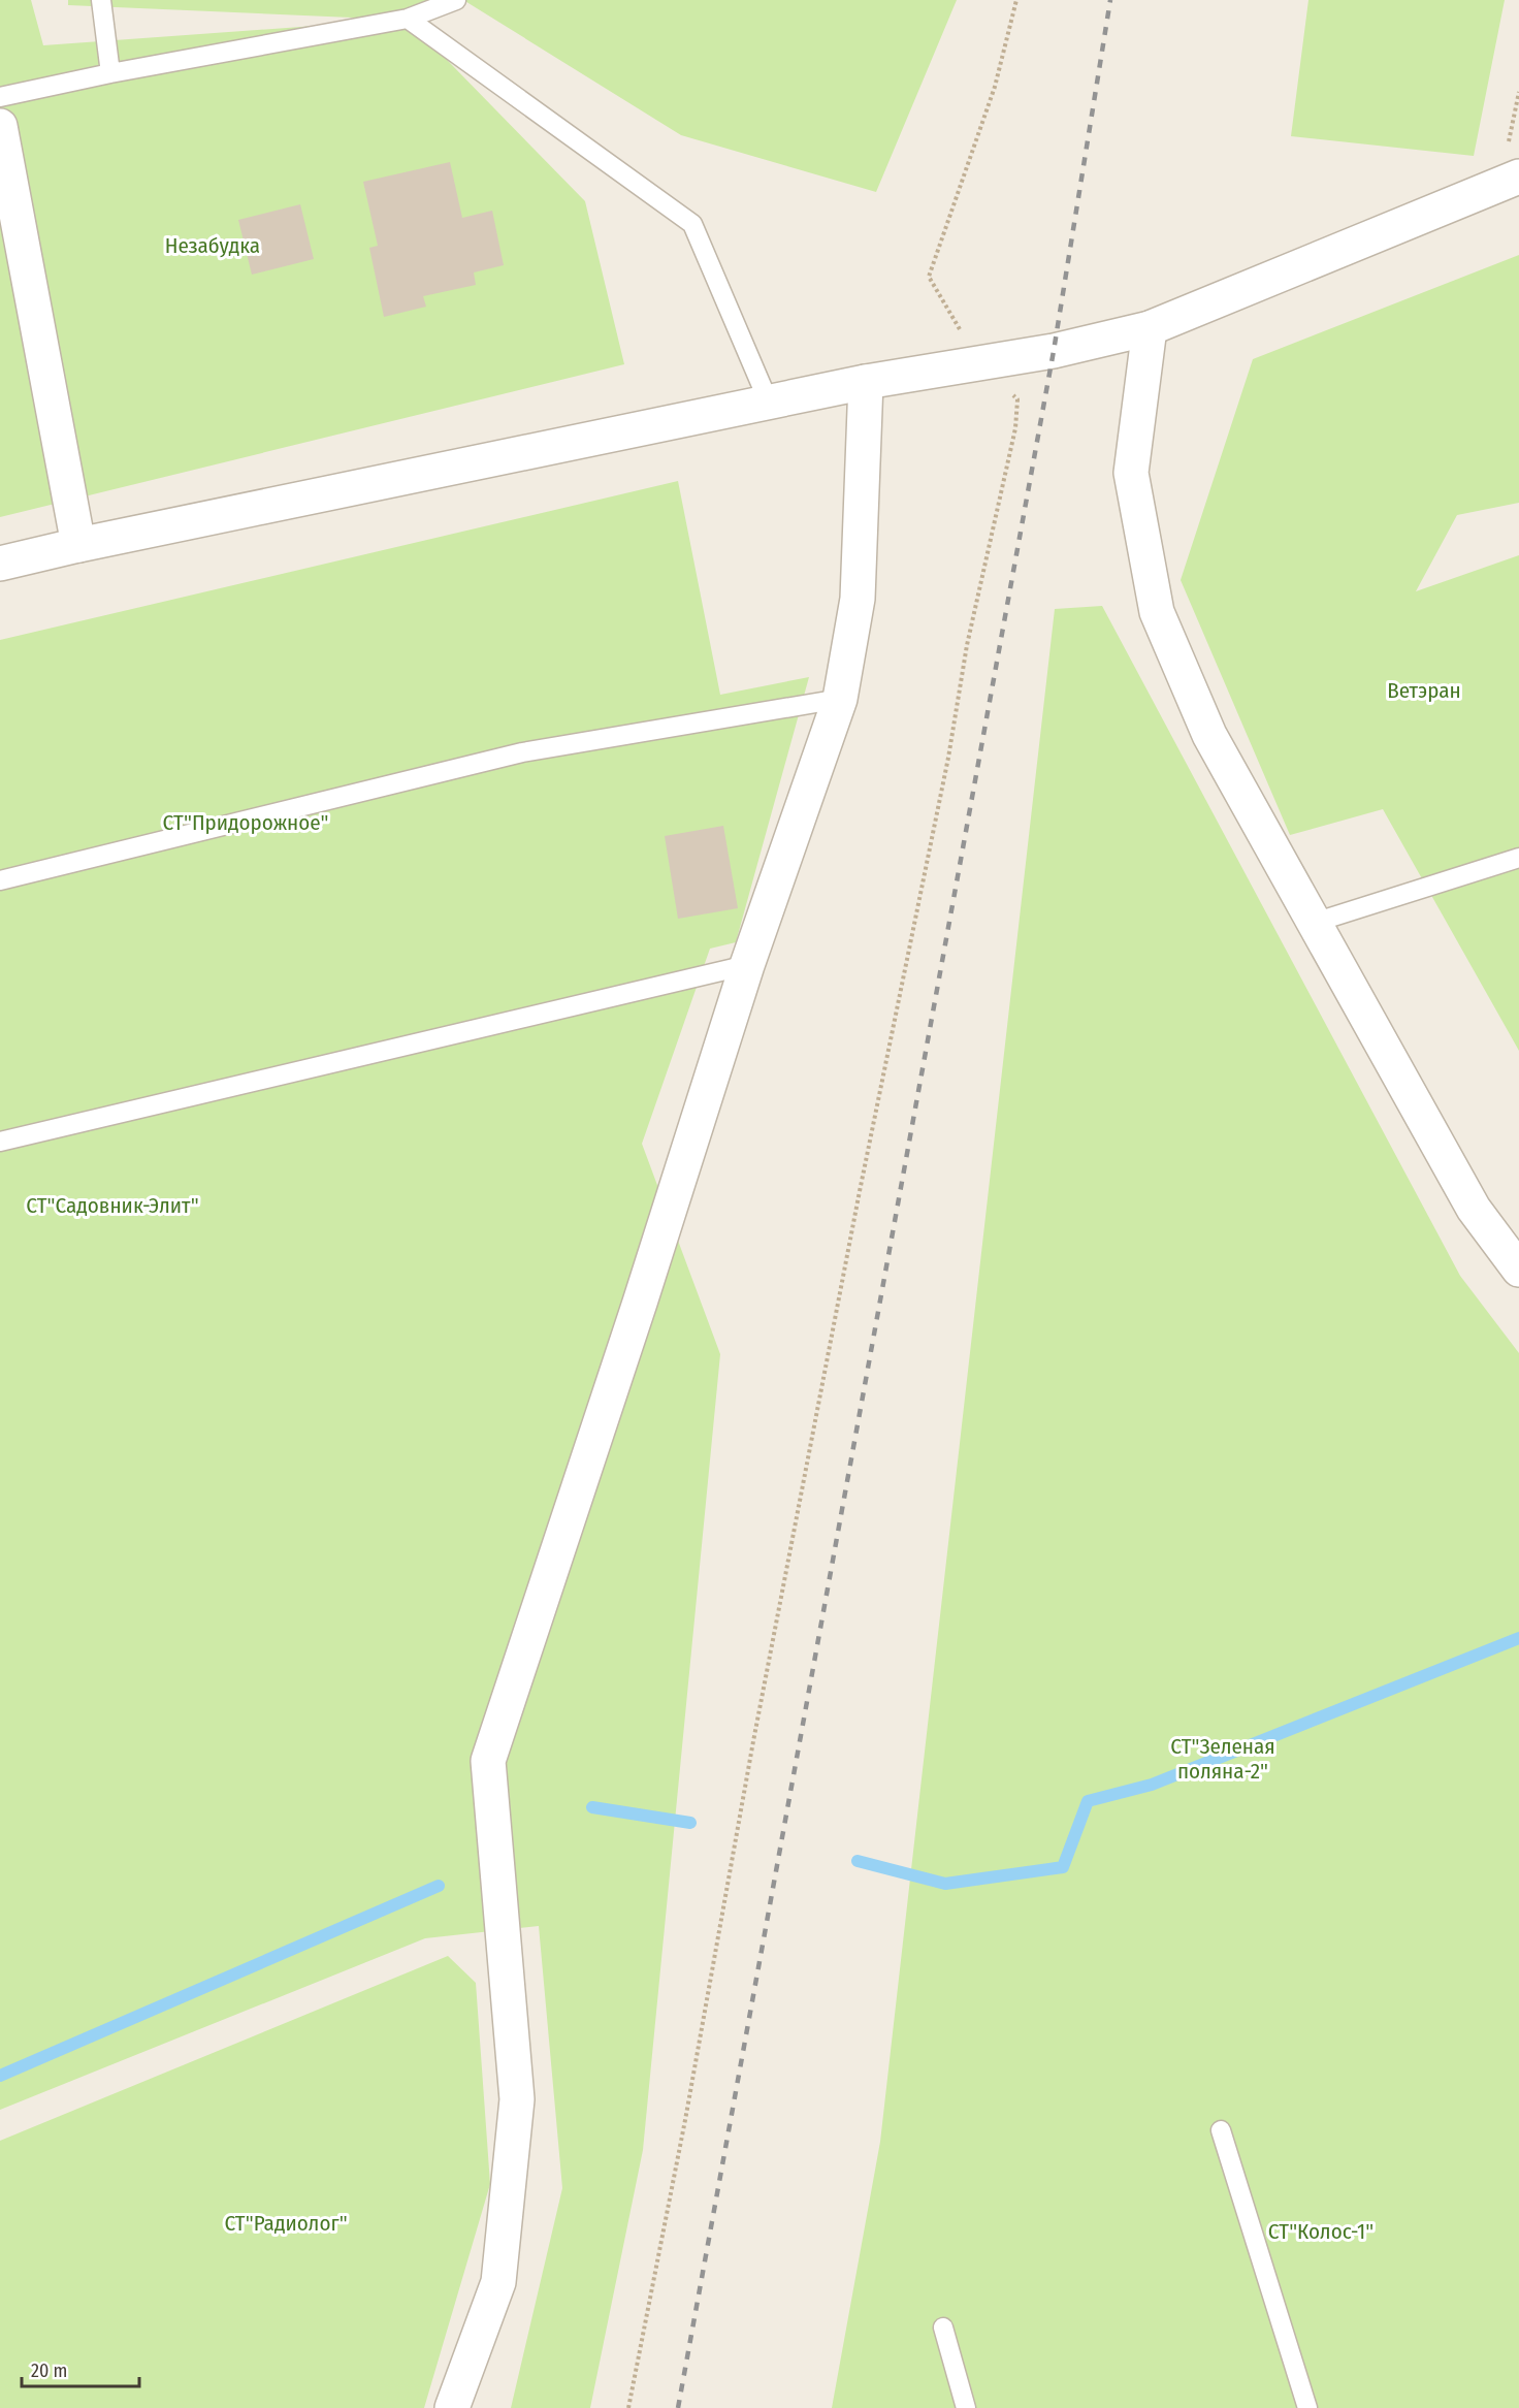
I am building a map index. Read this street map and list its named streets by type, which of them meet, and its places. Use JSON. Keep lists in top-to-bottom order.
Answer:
{
  "parks": [
    "Незабудка",
    "Ветэран",
    "СТ\"Придорожное\"",
    "СТ\"Садовник-Элит\"",
    "СТ\"Зеленая поляна-2\"",
    "СТ\"Радиолог\"",
    "СТ\"Колос-1\""
  ],
  "scale_bar": "20 m"
}
